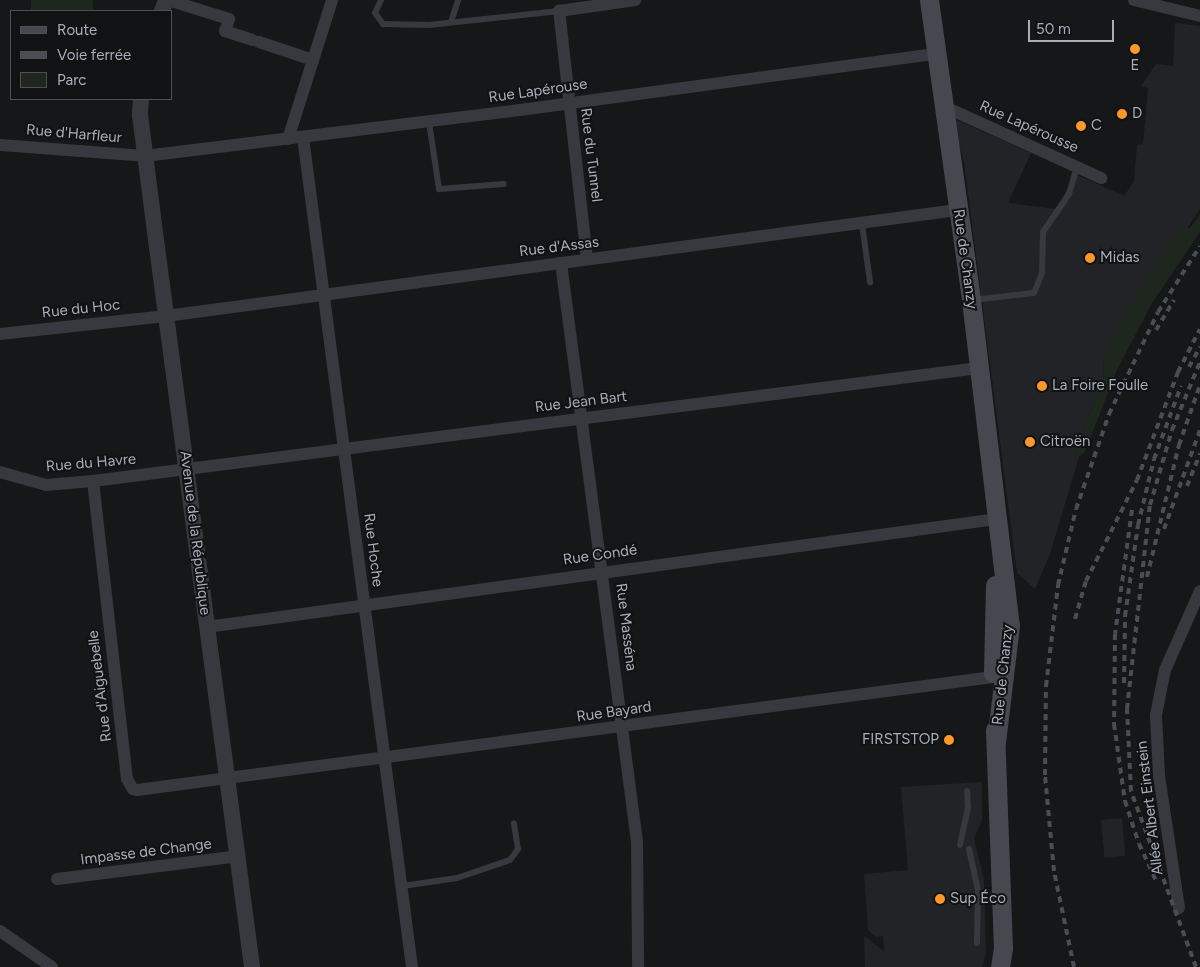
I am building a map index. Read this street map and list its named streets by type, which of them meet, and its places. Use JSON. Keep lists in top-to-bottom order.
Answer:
{
  "streets": {
    "main road": ["Rue de Chanzy"],
    "street": [
      "Rue Lapérouse",
      "Rue Lapérousse",
      "Rue d'Harfleur",
      "Rue du Tunnel",
      "Rue d'Assas",
      "Rue du Hoc",
      "Rue Jean Bart",
      "Rue du Havre",
      "Avenue de la République",
      "Rue Hoche",
      "Rue Condé",
      "Rue Masséna",
      "Rue d'Aiguebelle",
      "Rue Bayard",
      "Allée Albert Einstein",
      "Impasse de Change"
    ]
  },
  "crossings": [
    ["Rue Lapérouse", "Rue d'Harfleur"],
    ["Rue Lapérouse", "Rue du Tunnel"],
    ["Rue Lapérouse", "Rue de Chanzy"],
    ["Rue Lapérouse", "Avenue de la République"],
    ["Rue Lapérouse", "Rue Hoche"],
    ["Rue Lapérousse", "Rue de Chanzy"],
    ["Rue d'Harfleur", "Avenue de la République"],
    ["Rue du Tunnel", "Rue d'Assas"],
    ["Rue d'Assas", "Rue de Chanzy"],
    ["Rue d'Assas", "Rue du Hoc"],
    ["Rue d'Assas", "Avenue de la République"],
    ["Rue d'Assas", "Rue Hoche"],
    ["Rue d'Assas", "Rue Masséna"],
    ["Rue de Chanzy", "Rue Jean Bart"],
    ["Rue de Chanzy", "Rue Condé"],
    ["Rue de Chanzy", "Rue Bayard"],
    ["Rue du Hoc", "Avenue de la République"],
    ["Rue Jean Bart", "Rue du Havre"],
    ["Rue Jean Bart", "Avenue de la République"],
    ["Rue Jean Bart", "Rue Hoche"],
    ["Rue Jean Bart", "Rue Masséna"],
    ["Rue du Havre", "Avenue de la République"],
    ["Rue du Havre", "Rue d'Aiguebelle"],
    ["Avenue de la République", "Rue Condé"],
    ["Avenue de la République", "Rue d'Aiguebelle"],
    ["Avenue de la République", "Rue Bayard"],
    ["Avenue de la République", "Impasse de Change"],
    ["Rue Hoche", "Rue Condé"],
    ["Rue Hoche", "Rue Bayard"],
    ["Rue Condé", "Rue Masséna"],
    ["Rue Masséna", "Rue Bayard"],
    ["Rue d'Aiguebelle", "Rue Bayard"]
  ],
  "places": [
    "E",
    "D",
    "C",
    "Midas",
    "La Foire Foulle",
    "Citroën",
    "FIRSTSTOP",
    "Sup Éco"
  ],
  "legend": ["Route", "Voie ferrée", "Parc"],
  "scale_bar": "50 m"
}
